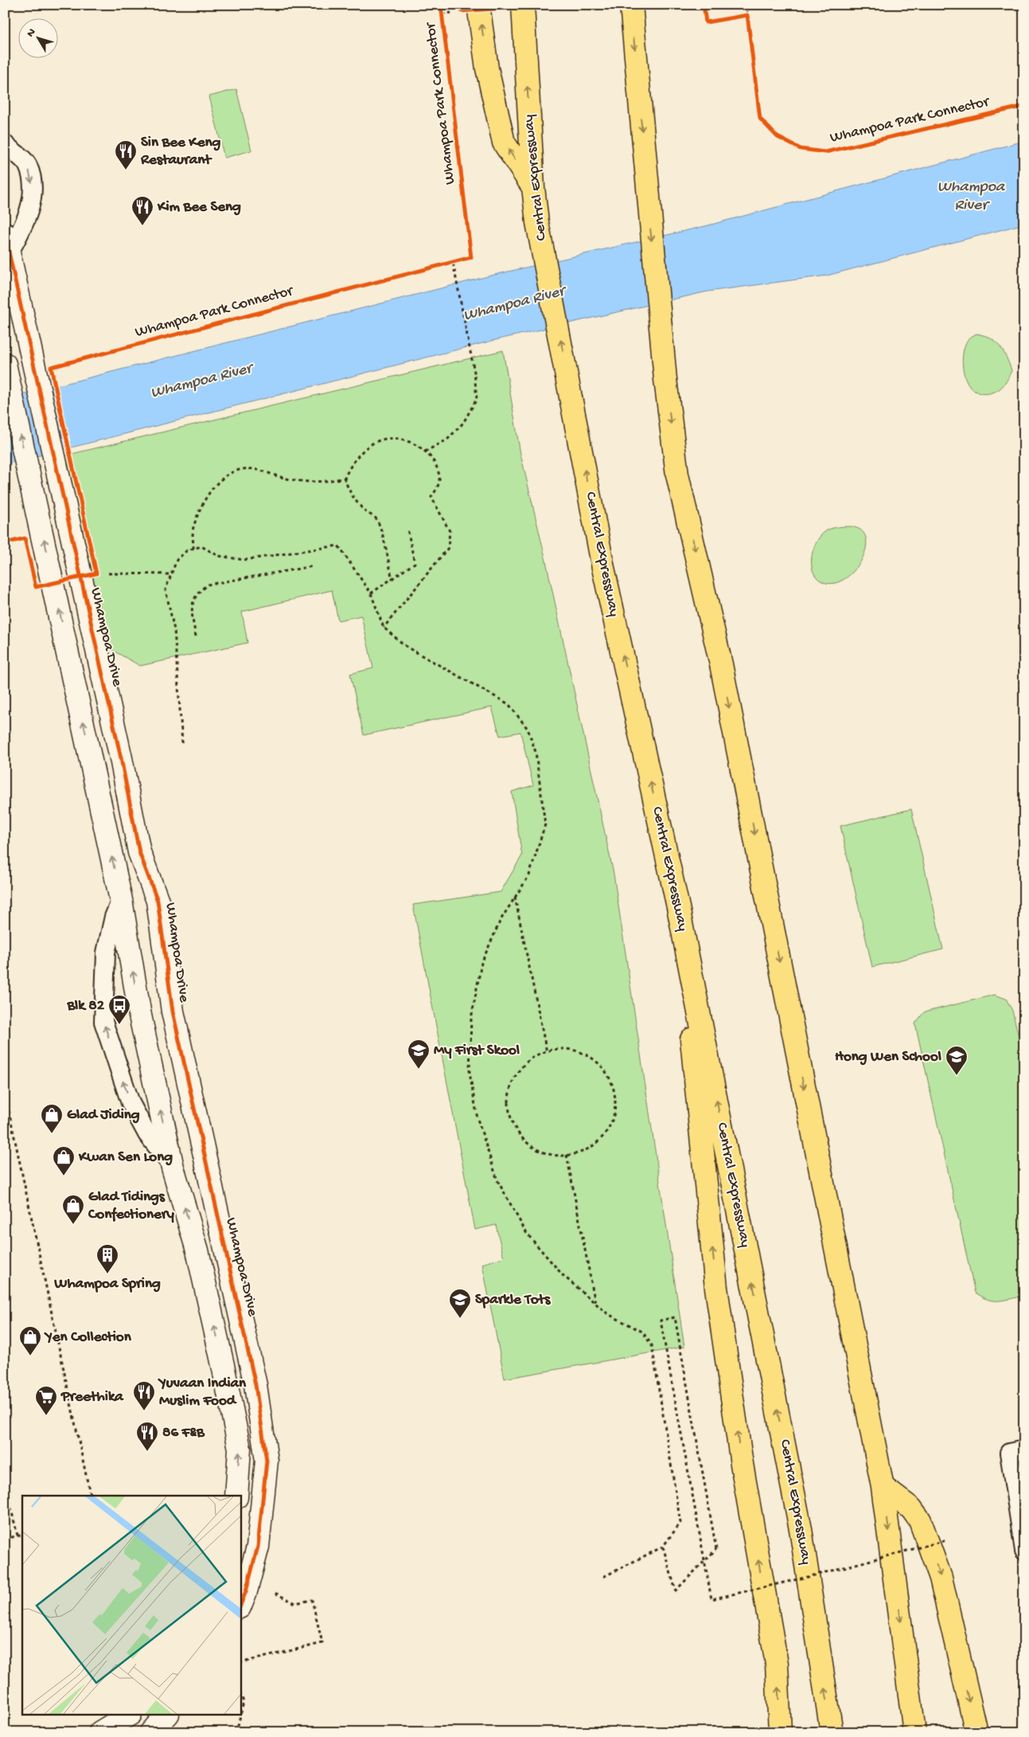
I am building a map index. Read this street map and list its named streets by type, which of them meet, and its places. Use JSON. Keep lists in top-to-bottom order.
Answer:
{
  "streets": {
    "highway": ["Central Expressway"],
    "street": ["Whampoa Drive"],
    "cycle path": ["Whampoa Park Connector"]
  },
  "water": ["Whampoa River"],
  "places": {
    "restaurant": [
      "Sin Bee Keng Restaurant",
      "Kim Bee Seng",
      "Yuvaan Indian Muslim Food",
      "86 F&B"
    ],
    "bus stop": ["Blk 82"],
    "school or university": ["My First Skool", "Hong Wen School", "Sparkle Tots"],
    "shop": [
      "Glad Jiding",
      "Kwan Sen Long",
      "Glad Tidings Confectionery",
      "Yen Collection"
    ],
    "building": ["Whampoa Spring"],
    "supermarket": ["Preethika"]
  },
  "north": "top left"
}
